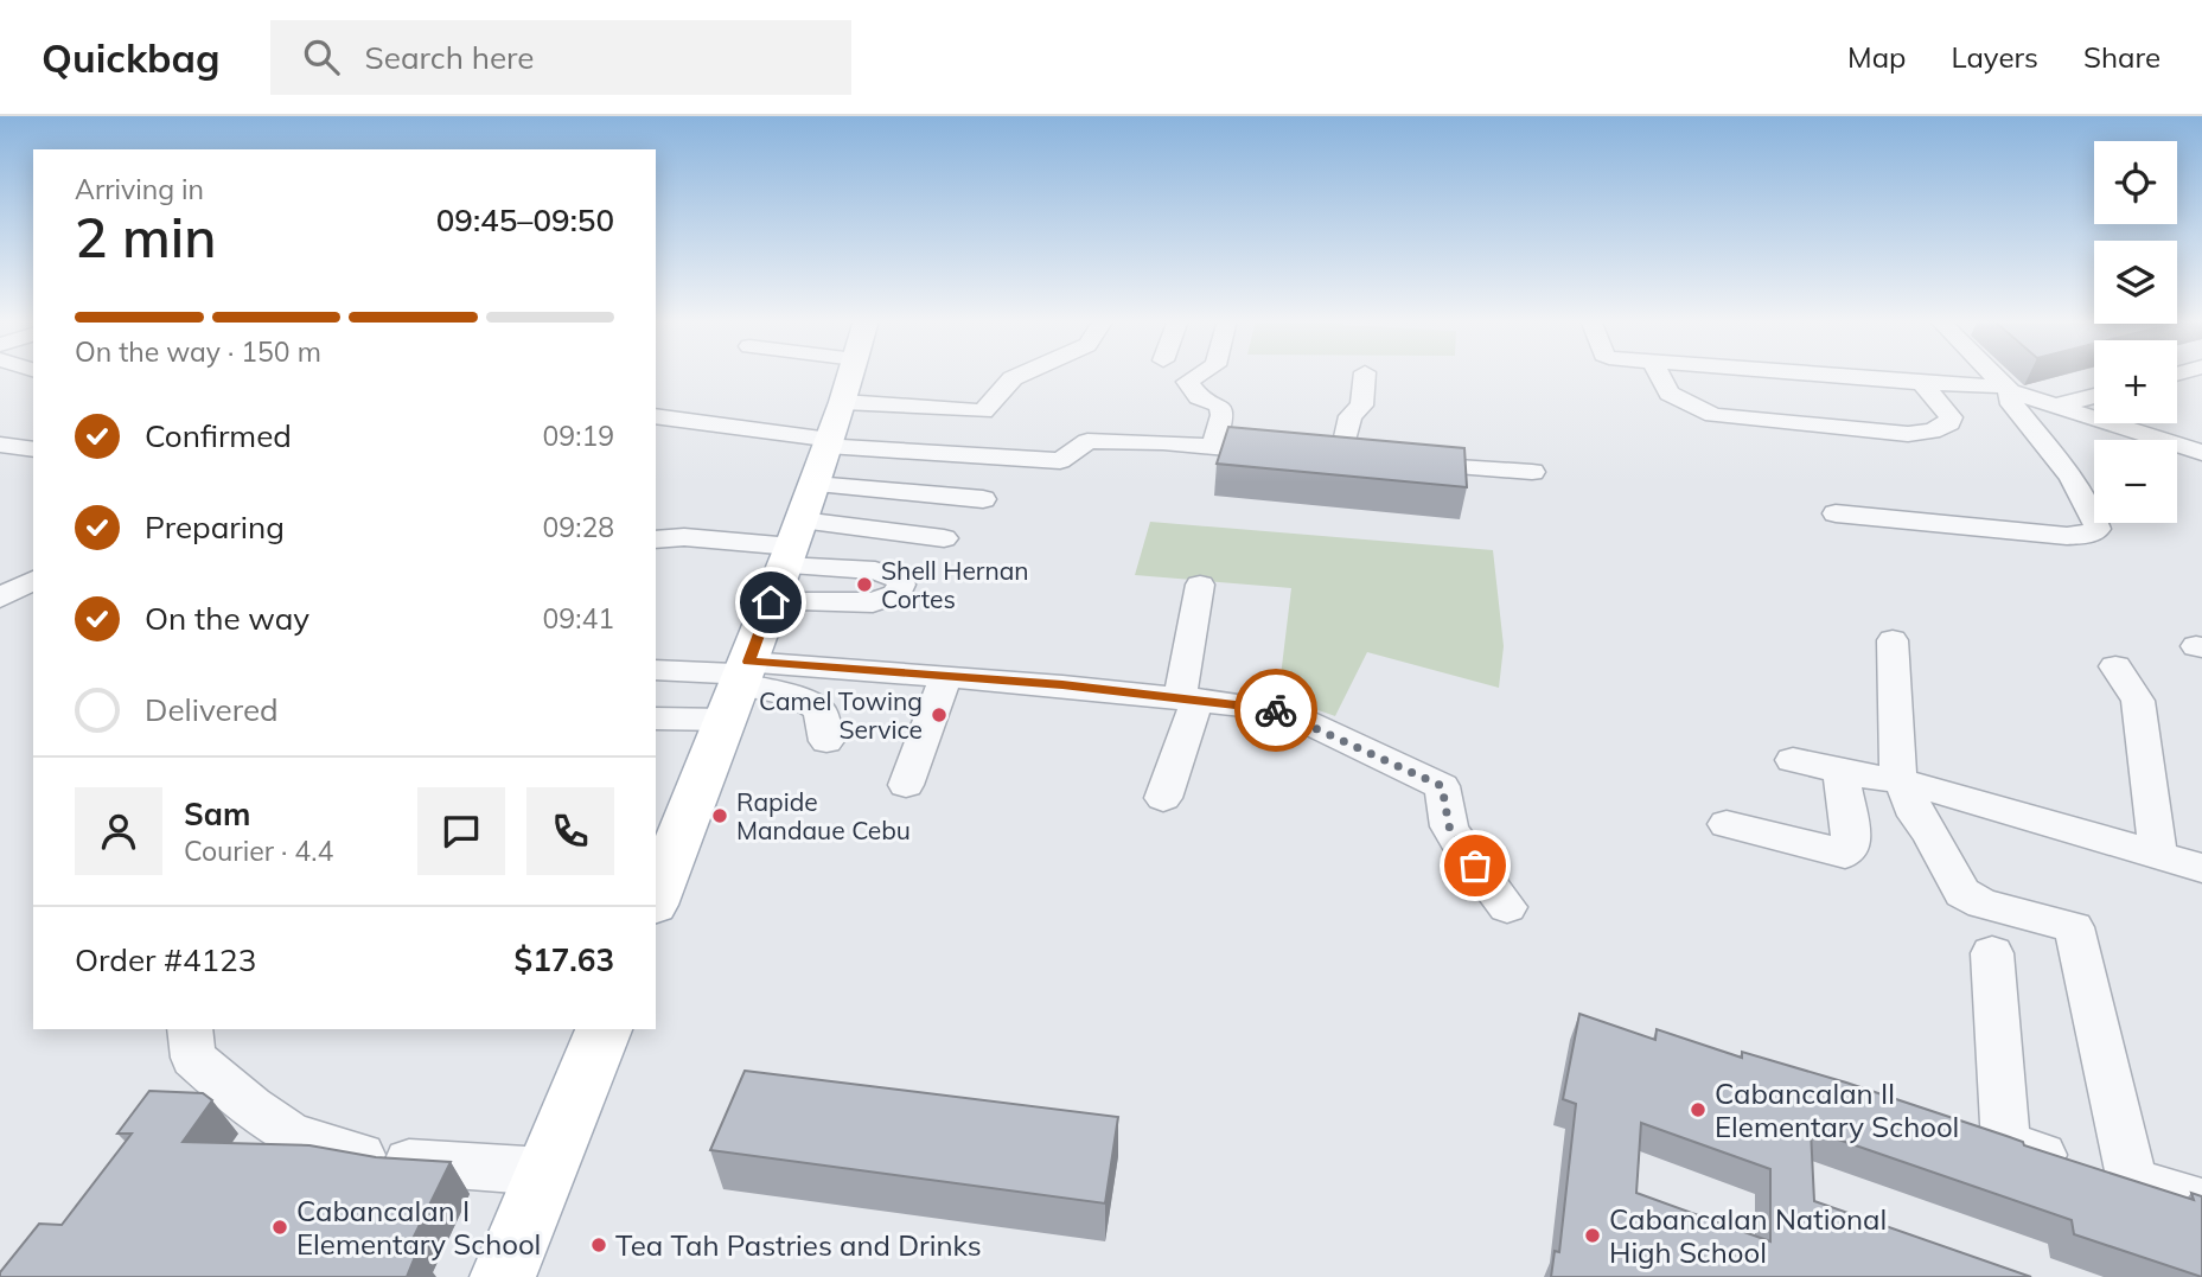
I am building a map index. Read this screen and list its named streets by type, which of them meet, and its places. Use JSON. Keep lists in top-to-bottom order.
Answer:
{
  "places": [
    "Shell Hernan Cortes",
    "Camel Towing Service",
    "Rapide Mandaue Cebu",
    "Cabancalan II Elementary School",
    "Cabancalan I Elementary School",
    "Cabancalan National High School",
    "Tea Tah Pastries and Drinks"
  ],
  "page": {
    "header": "Quickbag",
    "search": "Search here",
    "nav": ["Map", "Layers", "Share"],
    "map_buttons": ["+", "−"],
    "heading": ["2 min", "Arriving in", "09:45–09:50"],
    "panel": [
      "Sam",
      "Courier · 4.4",
      "Order #4123",
      "$17.63"
    ],
    "bar": "On the way · 150 m",
    "list": [
      ["Confirmed", "09:19"],
      ["Preparing", "09:28"],
      ["On the way", "09:41"],
      "Delivered"
    ]
  }
}
